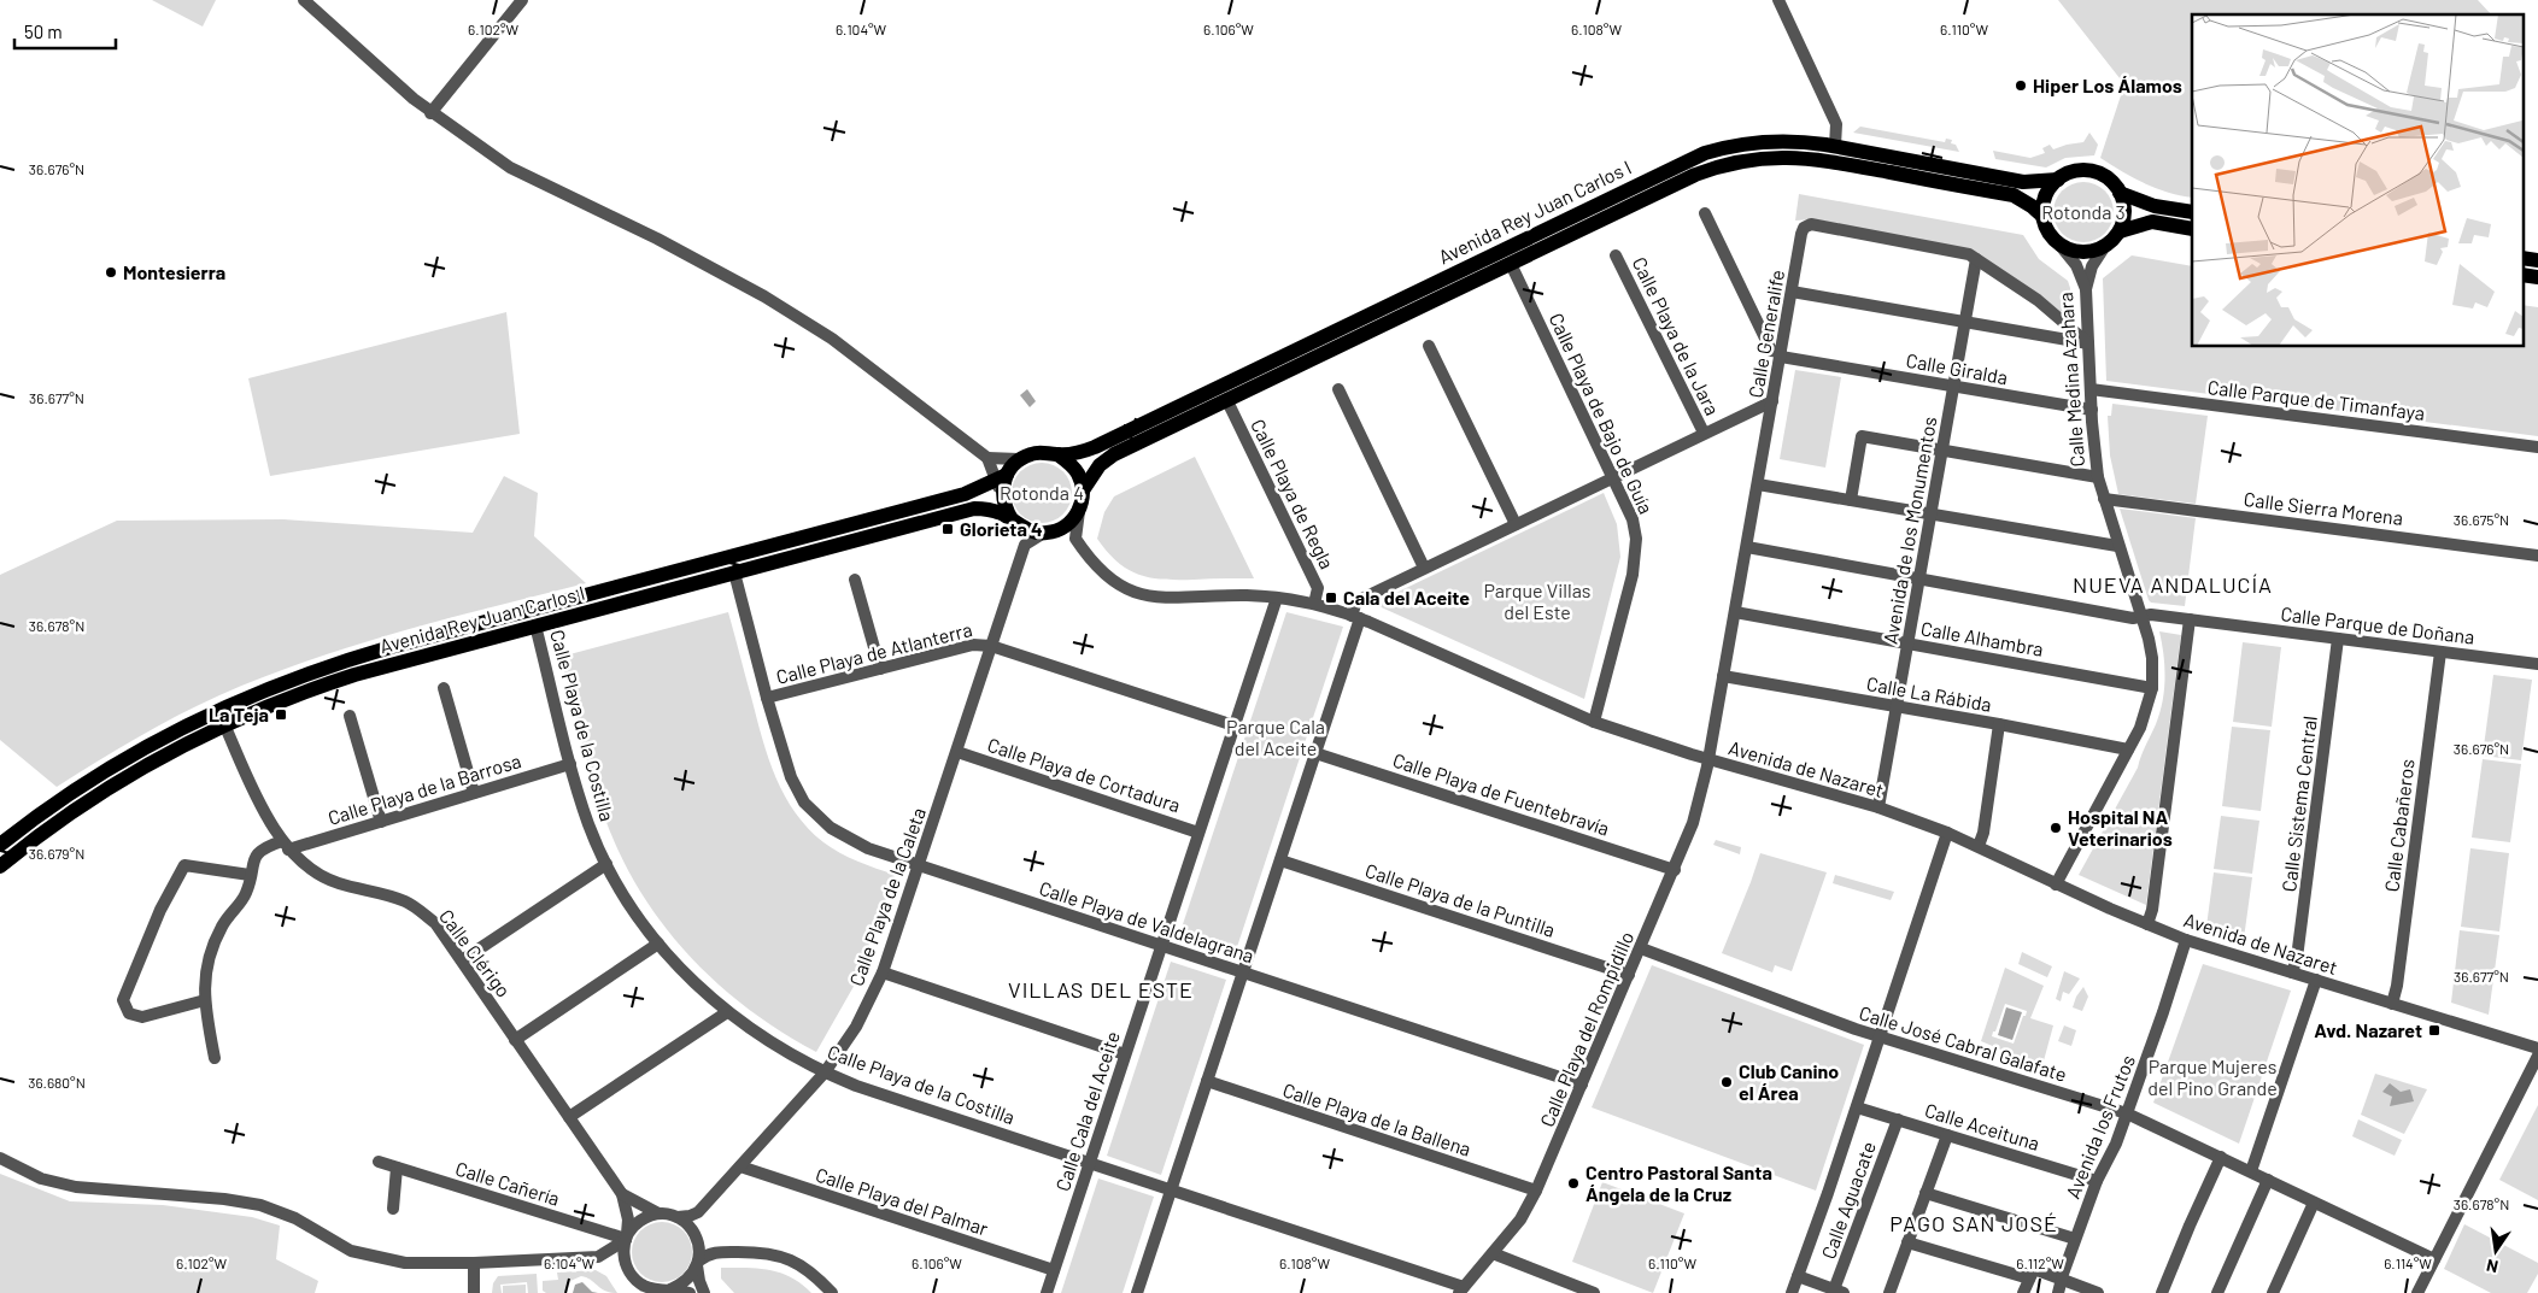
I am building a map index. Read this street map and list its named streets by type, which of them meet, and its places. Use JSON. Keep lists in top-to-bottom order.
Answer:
{
  "streets": {
    "main road": ["Avenida Rey Juan Carlos I"],
    "street": [
      "Calle Generalife",
      "Calle Playa de la Jara",
      "Calle Giralda",
      "Calle Medina Azahara",
      "Calle Parque de Timanfaya",
      "Calle Playa de Bajo de Guía",
      "Calle Playa de Regla",
      "Calle Sierra Morena",
      "Avenida de los Monumentos",
      "Calle Parque de Doñana",
      "Calle Alhambra",
      "Calle Playa de Atlanterra",
      "Calle La Rábida",
      "Calle Playa de la Costilla",
      "Avenida de Nazaret",
      "Calle Playa de Cortadura",
      "Calle Playa de la Barrosa",
      "Calle Playa de Fuentebravía",
      "Calle Sistema Central",
      "Calle Cabañeros",
      "Calle Playa de la Caleta",
      "Calle Playa de la Puntilla",
      "Calle Playa de Valdelagrana",
      "Calle Clérigo",
      "Calle Playa del Rompidillo",
      "Calle José Cabral Galafate",
      "Calle Cala del Aceite",
      "Calle Playa de la Ballena",
      "Calle Aceituna",
      "Avenida los Frutos",
      "Calle Cañería",
      "Calle Aguacate",
      "Calle Playa del Palmar"
    ]
  },
  "crossings": [
    ["Avenida Rey Juan Carlos I", "Calle Medina Azahara"],
    ["Avenida Rey Juan Carlos I", "Calle Playa de Bajo de Guía"],
    ["Avenida Rey Juan Carlos I", "Calle Playa de Regla"],
    ["Avenida Rey Juan Carlos I", "Calle Playa de la Costilla"],
    ["Avenida Rey Juan Carlos I", "Calle Playa de Valdelagrana"],
    ["Avenida Rey Juan Carlos I", "Calle Clérigo"],
    ["Calle Generalife", "Calle Giralda"],
    ["Calle Generalife", "Calle Medina Azahara"],
    ["Calle Generalife", "Avenida de los Monumentos"],
    ["Calle Generalife", "Calle Parque de Doñana"],
    ["Calle Generalife", "Calle Alhambra"],
    ["Calle Generalife", "Calle La Rábida"],
    ["Calle Generalife", "Avenida de Nazaret"],
    ["Calle Generalife", "Calle Playa del Rompidillo"],
    ["Calle Giralda", "Calle Medina Azahara"],
    ["Calle Giralda", "Avenida de los Monumentos"],
    ["Calle Medina Azahara", "Calle Parque de Timanfaya"],
    ["Calle Medina Azahara", "Calle Sierra Morena"],
    ["Calle Medina Azahara", "Calle Parque de Doñana"],
    ["Calle Medina Azahara", "Calle Alhambra"],
    ["Calle Medina Azahara", "Calle La Rábida"],
    ["Calle Medina Azahara", "Avenida de Nazaret"],
    ["Calle Playa de Bajo de Guía", "Avenida de Nazaret"],
    ["Calle Playa de Regla", "Avenida de Nazaret"],
    ["Avenida de los Monumentos", "Calle Parque de Doñana"],
    ["Avenida de los Monumentos", "Calle Alhambra"],
    ["Avenida de los Monumentos", "Calle La Rábida"],
    ["Avenida de los Monumentos", "Avenida de Nazaret"],
    ["Calle Parque de Doñana", "Calle Sistema Central"],
    ["Calle Parque de Doñana", "Calle Cabañeros"],
    ["Calle Playa de Atlanterra", "Calle Playa de la Caleta"],
    ["Calle Playa de Atlanterra", "Calle Playa de Valdelagrana"],
    ["Calle Playa de la Costilla", "Calle Playa de la Barrosa"],
    ["Calle Playa de la Costilla", "Calle Playa de la Caleta"],
    ["Calle Playa de la Costilla", "Calle Playa del Rompidillo"],
    ["Calle Playa de la Costilla", "Calle Cala del Aceite"],
    ["Avenida de Nazaret", "Calle Sistema Central"],
    ["Avenida de Nazaret", "Calle Cabañeros"],
    ["Avenida de Nazaret", "Calle Playa del Rompidillo"],
    ["Avenida de Nazaret", "Calle Cala del Aceite"],
    ["Avenida de Nazaret", "Avenida los Frutos"],
    ["Calle Playa de Cortadura", "Calle Playa de la Caleta"],
    ["Calle Playa de Cortadura", "Calle Cala del Aceite"],
    ["Calle Playa de la Barrosa", "Calle Clérigo"],
    ["Calle Playa de Fuentebravía", "Calle Playa del Rompidillo"],
    ["Calle Playa de la Caleta", "Calle Playa de Valdelagrana"],
    ["Calle Playa de la Caleta", "Calle Playa del Palmar"],
    ["Calle Playa de la Puntilla", "Calle Playa del Rompidillo"],
    ["Calle Playa de Valdelagrana", "Calle Playa del Rompidillo"],
    ["Calle Playa de Valdelagrana", "Calle Cala del Aceite"],
    ["Calle Clérigo", "Calle Cañería"],
    ["Calle Playa del Rompidillo", "Calle José Cabral Galafate"],
    ["Calle Playa del Rompidillo", "Calle Playa de la Ballena"],
    ["Calle José Cabral Galafate", "Avenida los Frutos"],
    ["Calle Cala del Aceite", "Calle Playa del Palmar"],
    ["Calle Aceituna", "Avenida los Frutos"],
    ["Calle Aceituna", "Calle Aguacate"]
  ],
  "districts": ["NUEVA ANDALUCÍA", "VILLAS DEL ESTE", "PAGO SAN JOSÉ"],
  "parks": [
    "Rotonda 3",
    "Rotonda 4",
    "Parque Villas del Este",
    "Parque Cala del Aceite",
    "Parque Mujeres del Pino Grande"
  ],
  "places": {
    "other": [
      "Hiper Los Álamos",
      "Montesierra",
      "Hospital NA Veterinarios",
      "Club Canino el Área",
      "Centro Pastoral Santa Ángela de la Cruz"
    ],
    "transit": [
      "Glorieta 4",
      "Cala del Aceite",
      "La Teja",
      "Avd. Nazaret"
    ]
  },
  "scale_bar": "50 m",
  "north": "bottom",
  "coordinates": [
    "6.102°W",
    "6.104°W",
    "6.106°W",
    "6.108°W",
    "6.110°W",
    "36.676°N",
    "36.677°N",
    "36.675°N",
    "36.678°N",
    "36.679°N",
    "36.680°N",
    "6.112°W",
    "6.114°W"
  ]
}
